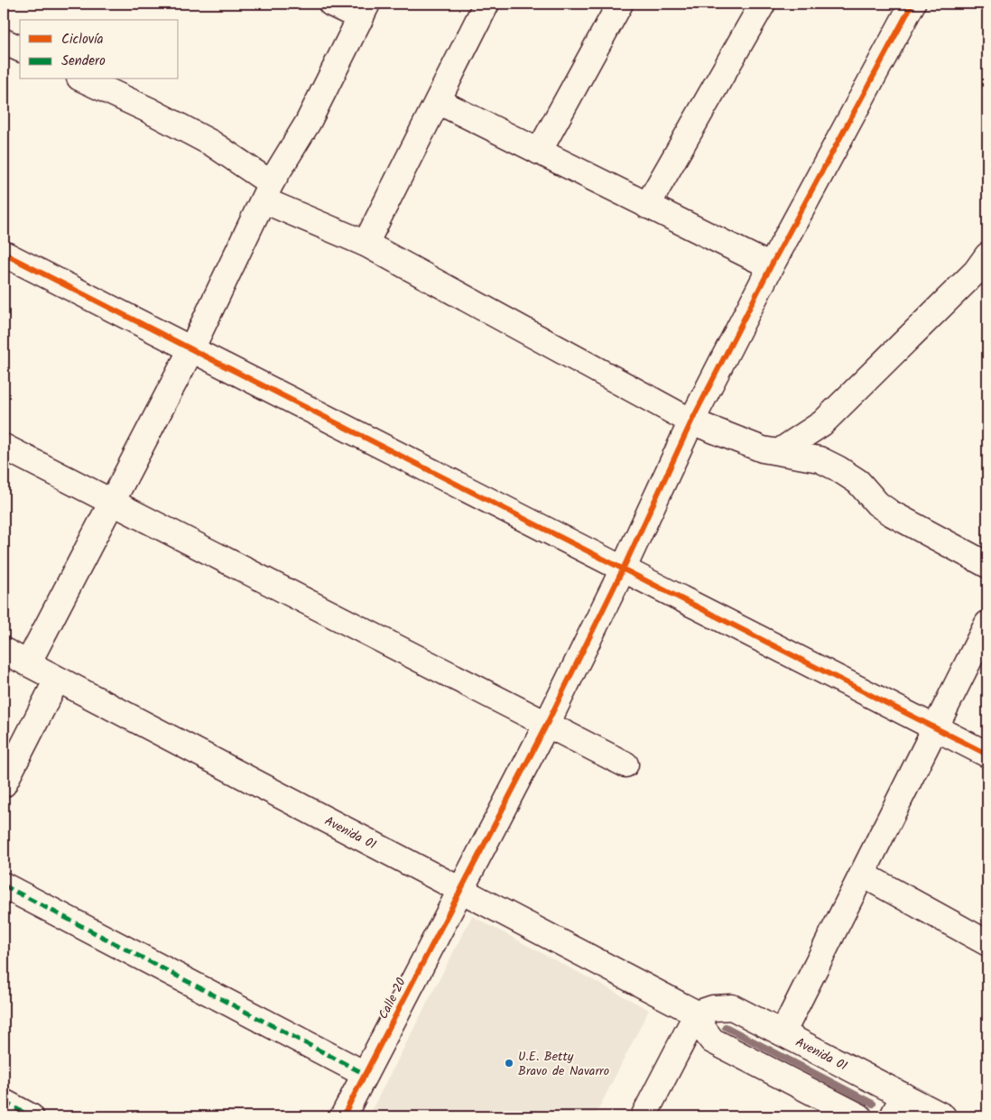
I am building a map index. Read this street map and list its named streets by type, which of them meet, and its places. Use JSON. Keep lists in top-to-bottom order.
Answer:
{
  "streets": {
    "street": ["Avenida 01", "Calle 20"]
  },
  "crossings": [
    ["Avenida 01", "Calle 20"]
  ],
  "places": ["U.E. Betty Bravo de Navarro"],
  "legend": ["Ciclovía", "Sendero"]
}
